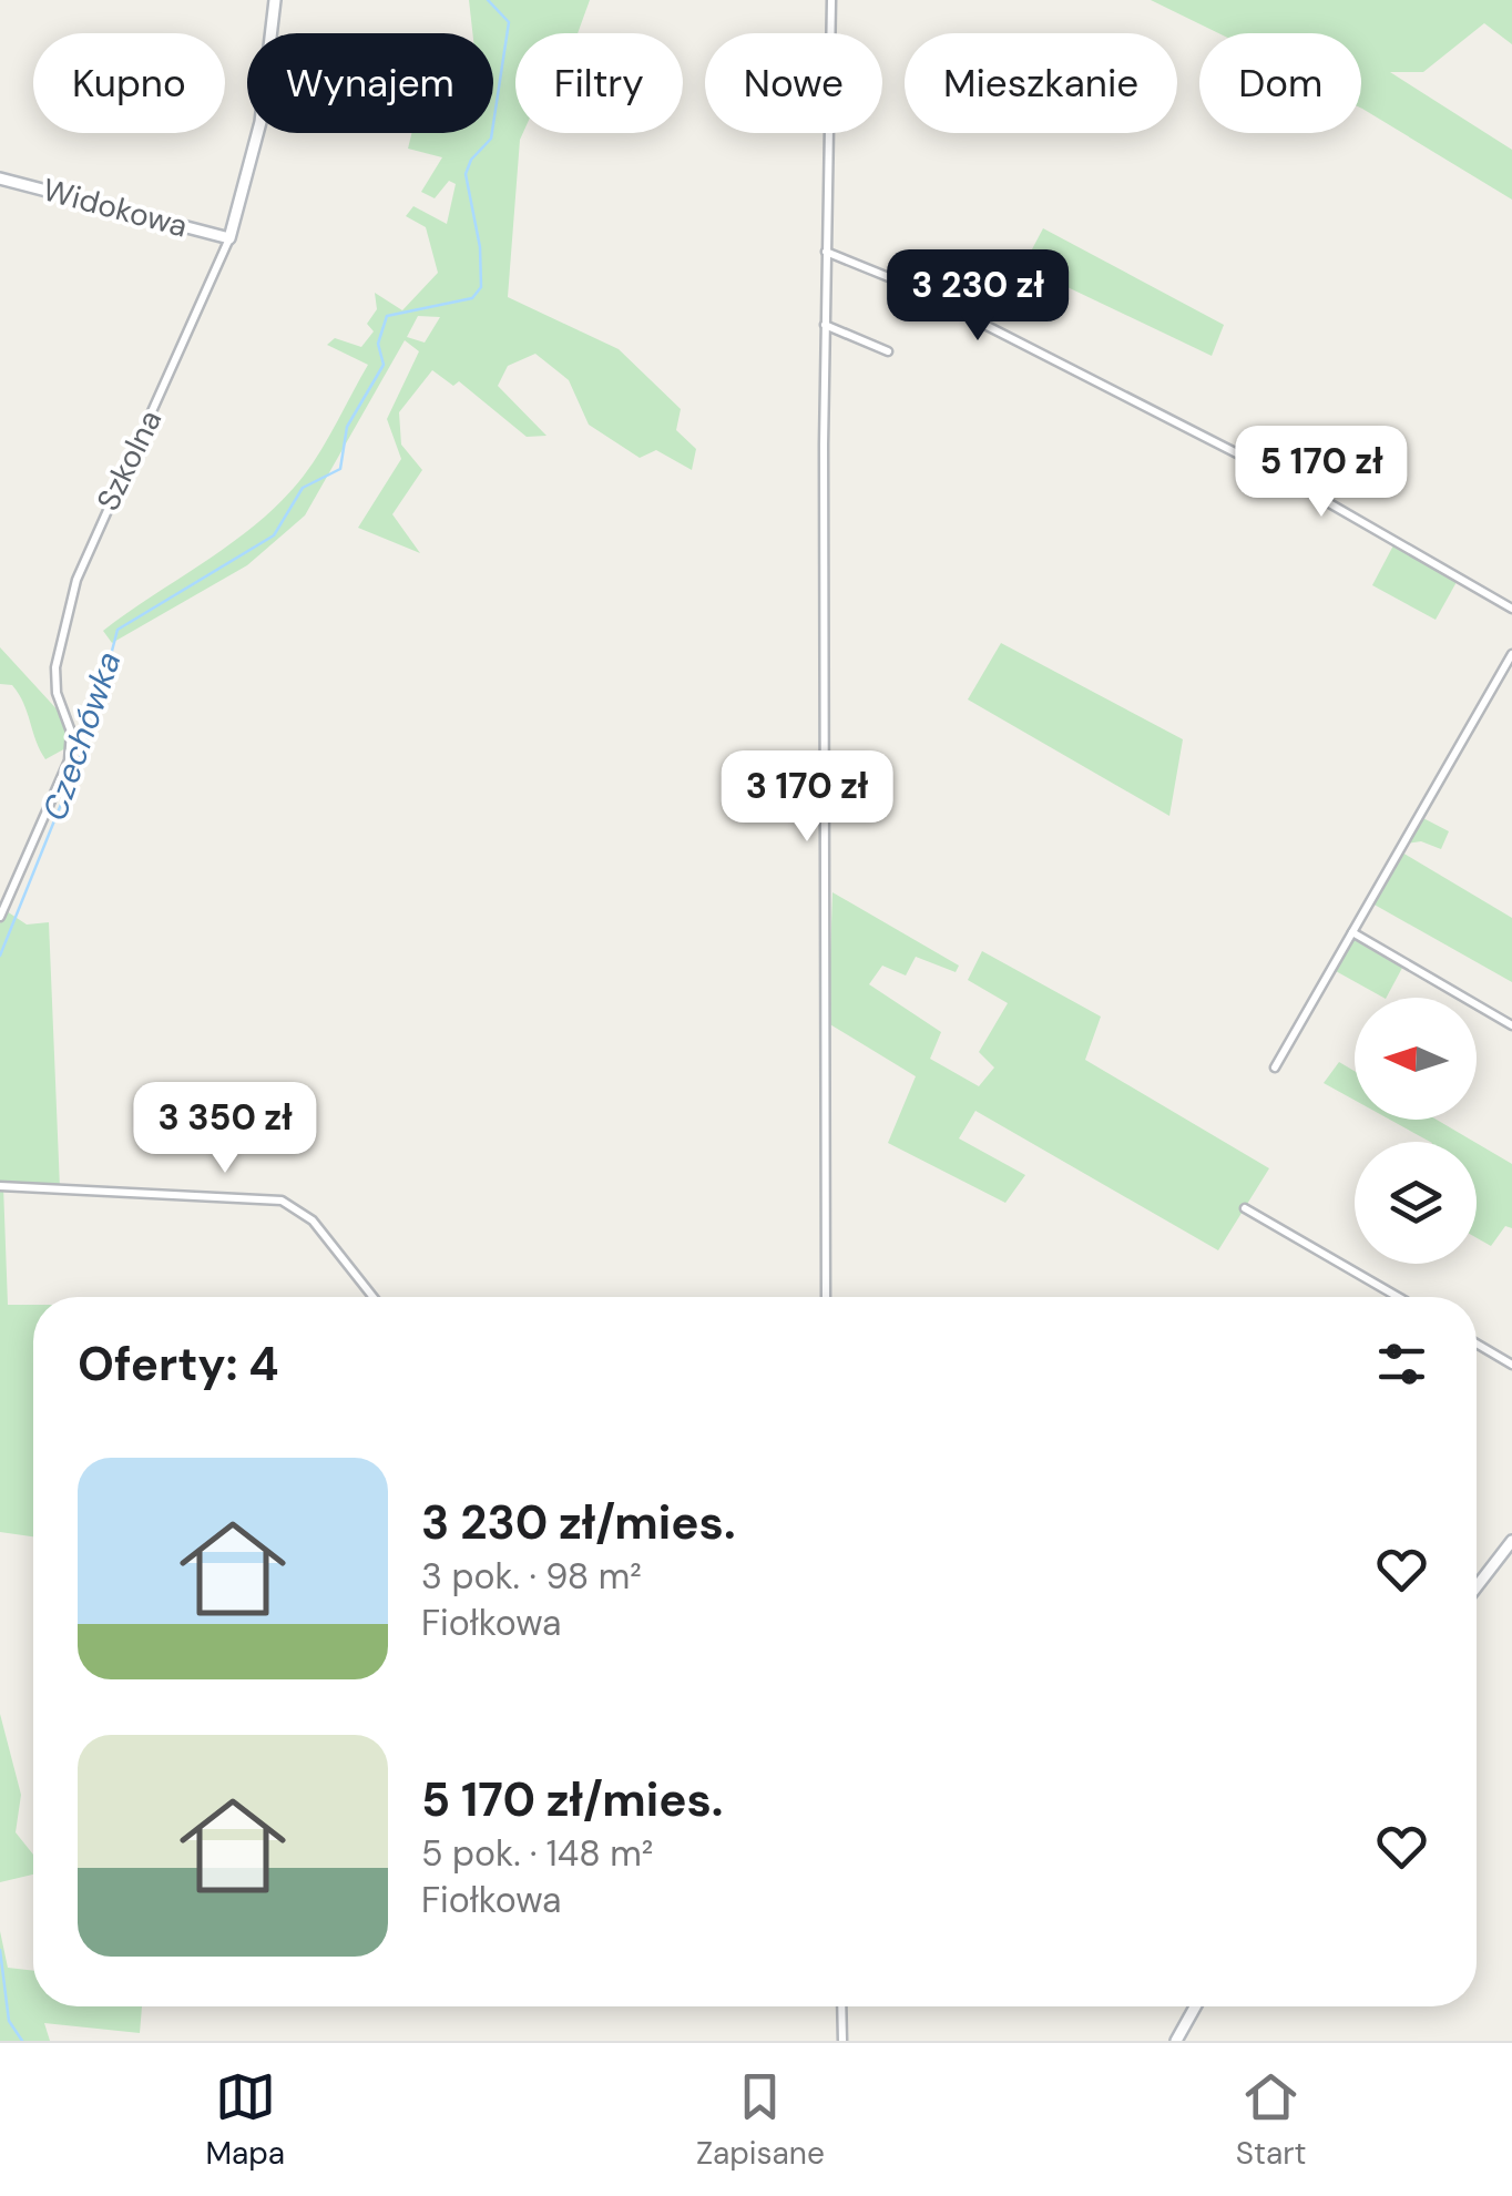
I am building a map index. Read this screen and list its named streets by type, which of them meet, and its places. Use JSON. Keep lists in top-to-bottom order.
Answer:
{
  "streets": {
    "street": ["Widokowa", "Szkolna"]
  },
  "crossings": [
    ["Widokowa", "Szkolna"]
  ],
  "water": ["Czechówka"],
  "north": "left",
  "page": {
    "chip": [
      "Kupno",
      "Wynajem",
      "Filtry",
      "Nowe",
      "Mieszkanie",
      "Dom"
    ],
    "price": [
      "3 230 zł",
      "5 170 zł",
      "3 170 zł",
      "3 350 zł"
    ],
    "heading": "Oferty: 4",
    "list": [
      {
        "name": "3 230 zł/mies.",
        "note": "3 pok. · 98 m² · Fiołkowa"
      },
      {
        "name": "5 170 zł/mies.",
        "note": "5 pok. · 148 m² · Fiołkowa"
      }
    ],
    "tabs": ["Mapa", "Zapisane", "Start"]
  }
}
